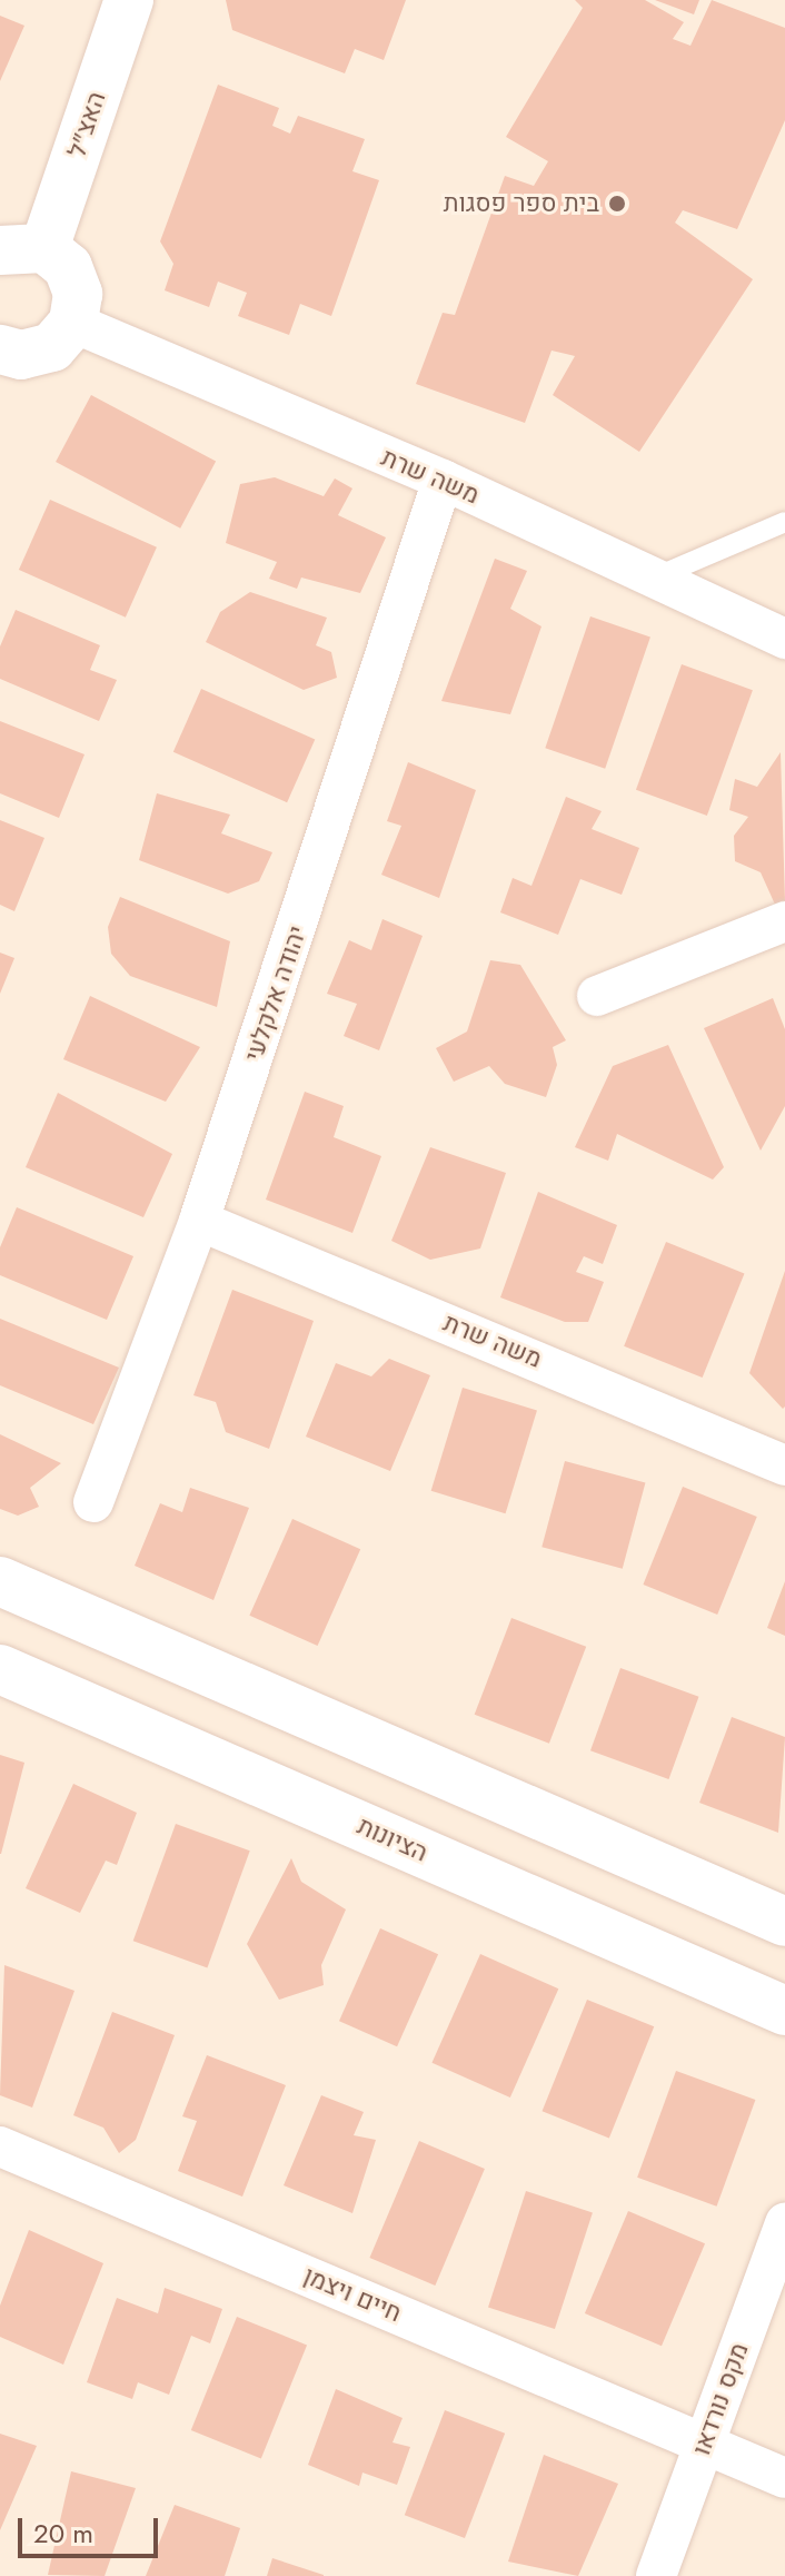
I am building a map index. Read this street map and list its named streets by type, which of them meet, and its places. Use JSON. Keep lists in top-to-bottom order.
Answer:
{
  "streets": {
    "street": [
      "האצ\"ל",
      "משה שרת",
      "יהודה אלקלעי",
      "הציונות",
      "חיים ויצמן",
      "מקס נורדאו"
    ]
  },
  "crossings": [
    ["משה שרת", "יהודה אלקלעי"],
    ["חיים ויצמן", "מקס נורדאו"]
  ],
  "places": ["בית ספר פסגות"],
  "scale_bar": "20 m"
}
